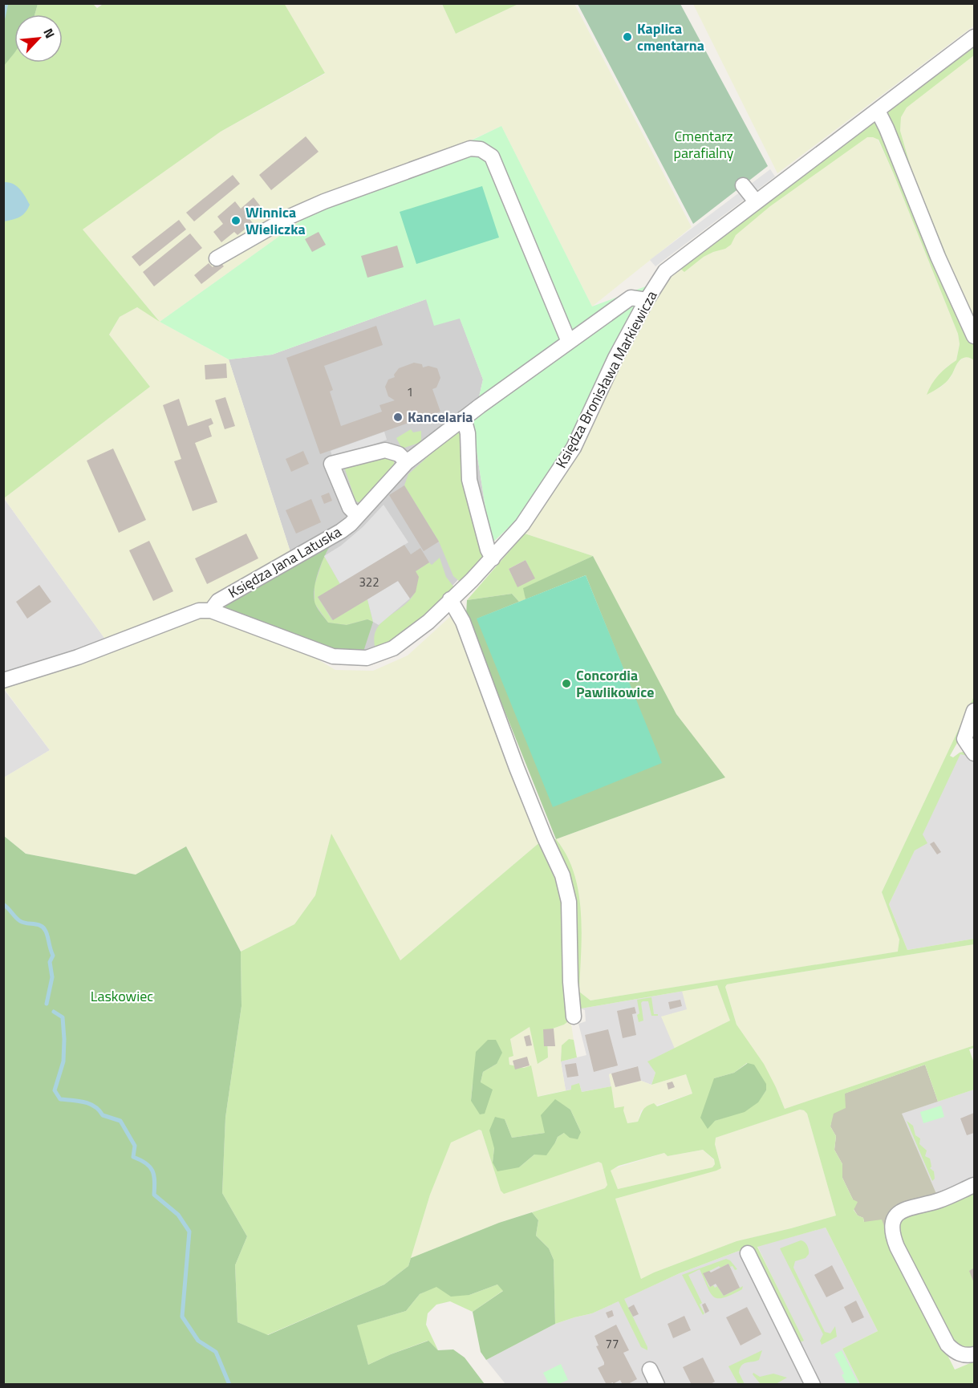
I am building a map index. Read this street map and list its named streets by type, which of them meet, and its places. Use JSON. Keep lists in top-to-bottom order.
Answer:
{
  "streets": {
    "street": ["Księdza Bronisława Markiewicza", "Księdza Jana Latuska"]
  },
  "crossings": [
    ["Księdza Bronisława Markiewicza", "Księdza Jana Latuska"]
  ],
  "parks": ["Cmentarz parafialny", "Laskowiec"],
  "places": [
    "Kaplica cmentarna",
    "Winnica Wieliczka",
    "Kancelaria",
    "Concordia Pawlikowice"
  ],
  "house_numbers": ["1", "322", "77"],
  "north": "top right"
}
